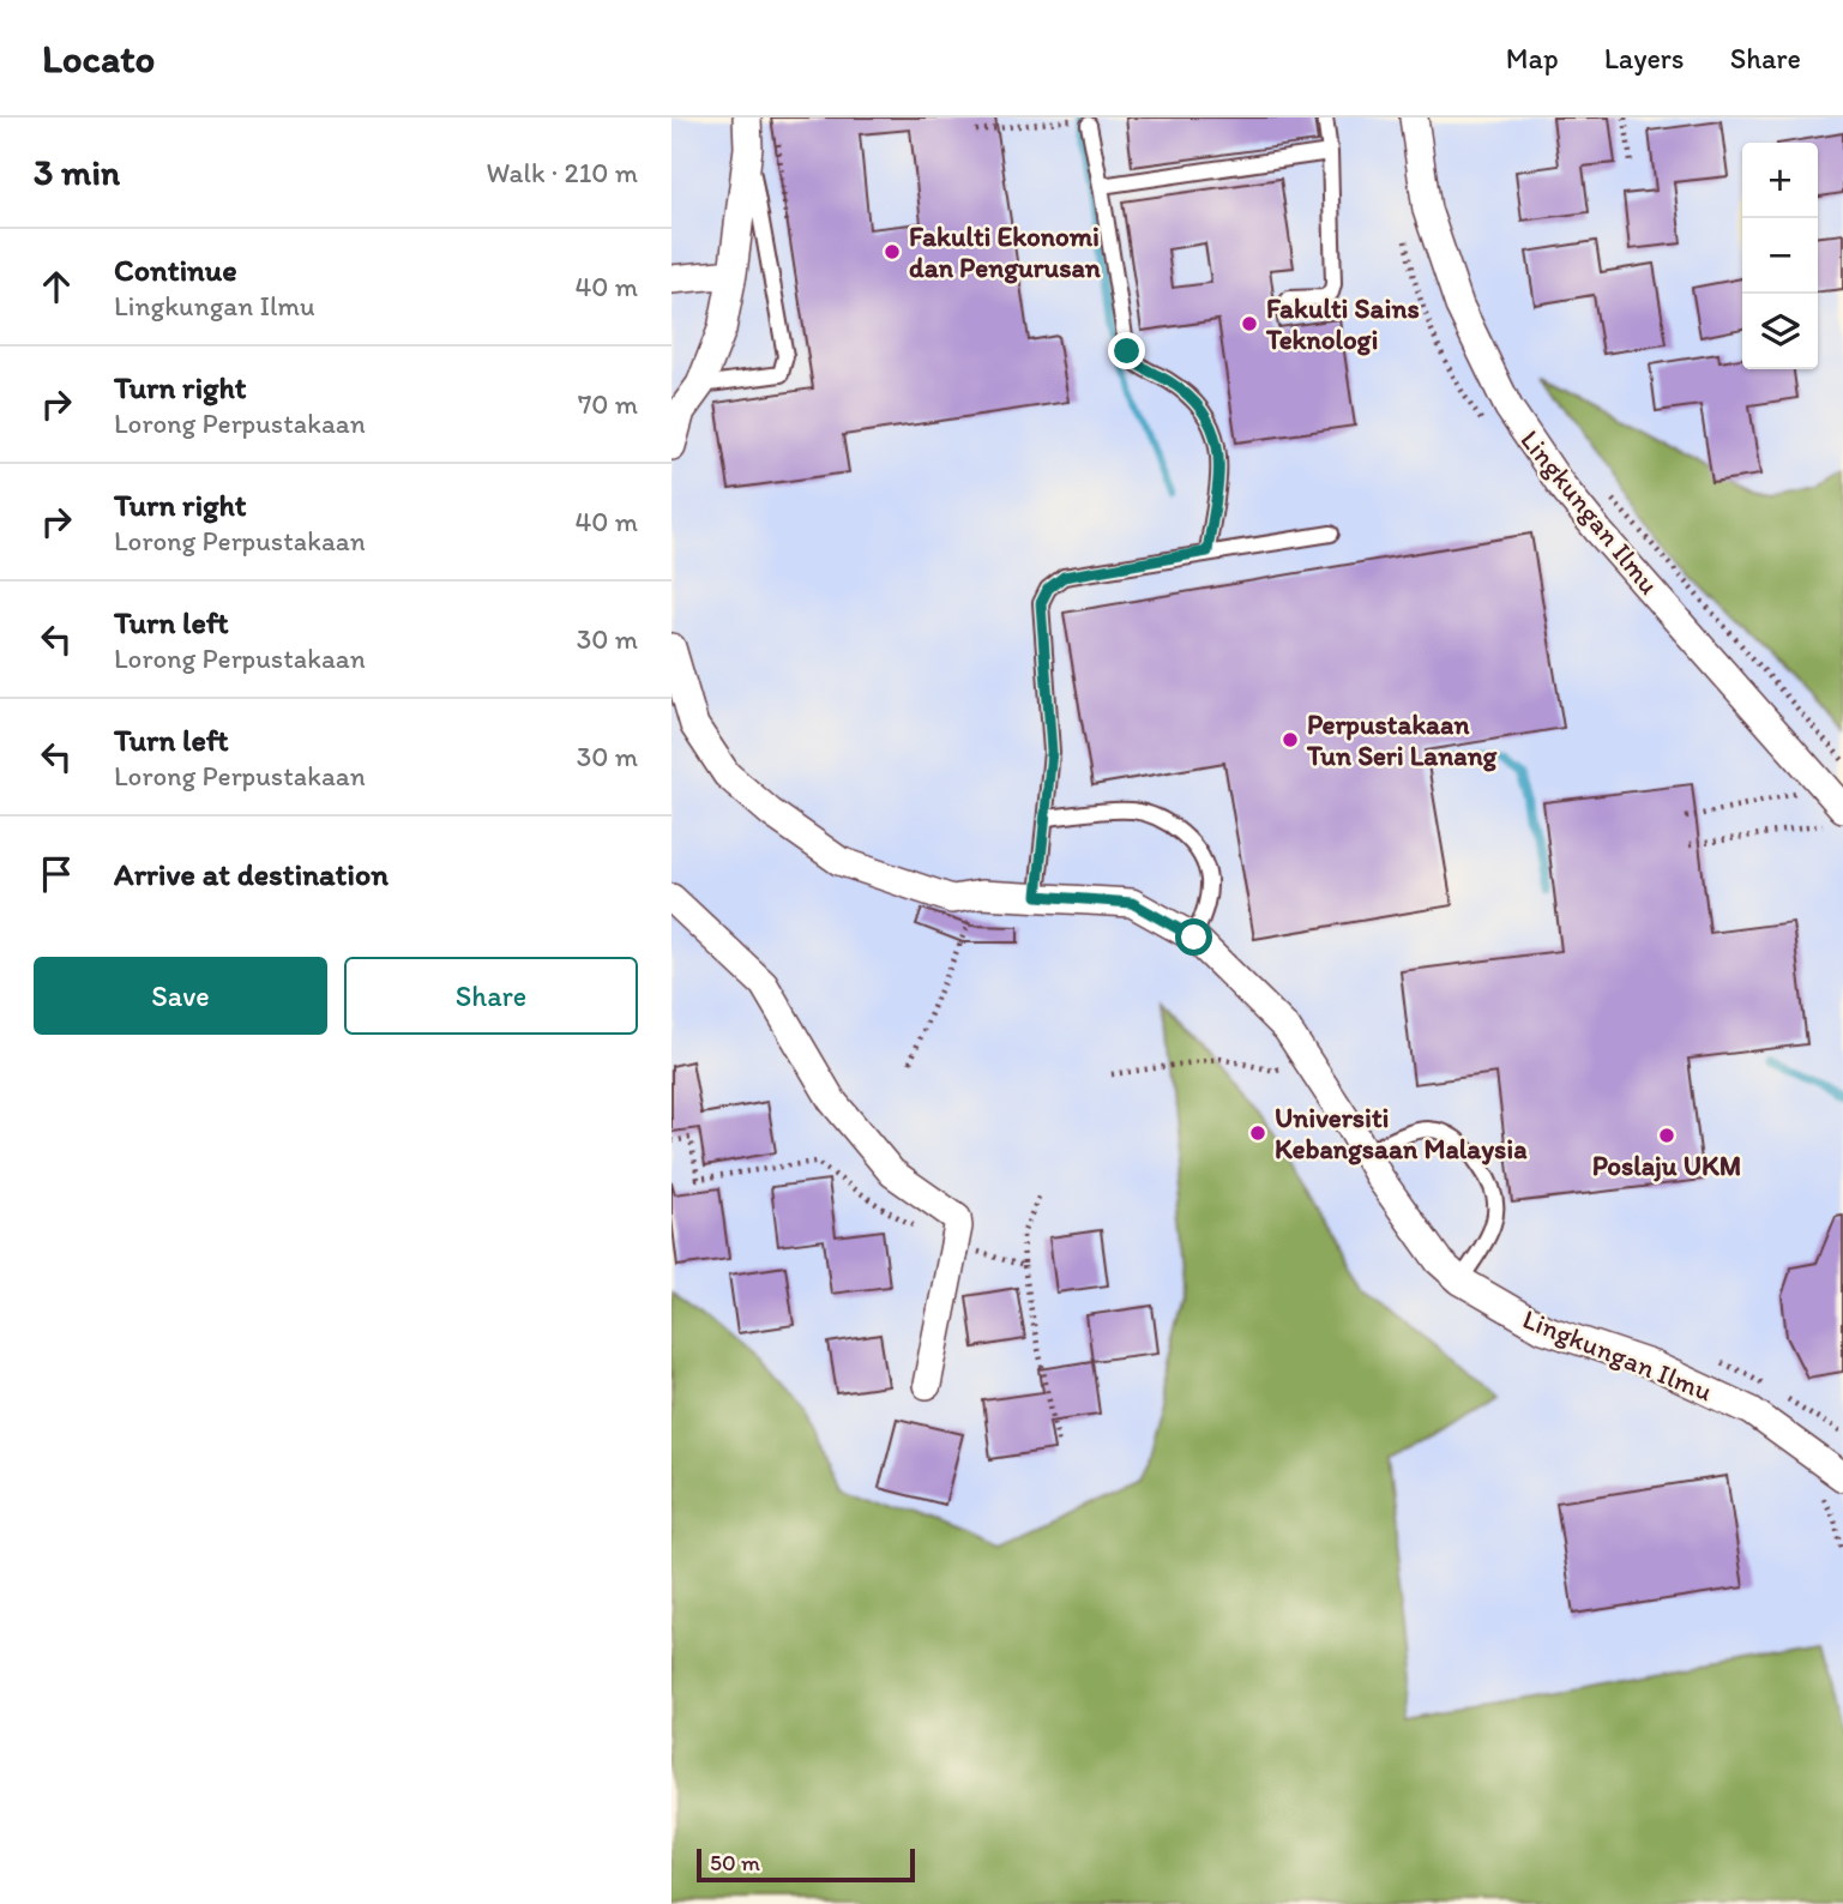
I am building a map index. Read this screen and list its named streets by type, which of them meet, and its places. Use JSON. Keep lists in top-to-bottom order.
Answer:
{
  "streets": {
    "street": ["Lingkungan Ilmu"]
  },
  "places": [
    "Fakulti Ekonomi dan Pengurusan",
    "Fakulti Sains Teknologi",
    "Perpustakaan Tun Seri Lanang",
    "Universiti Kebangsaan Malaysia",
    "Poslaju UKM"
  ],
  "scale_bar": "50 m",
  "page": {
    "header": "Locato",
    "nav": ["Map", "Layers", "Share"],
    "heading": ["3 min", "Walk · 210 m"],
    "map_buttons": ["+", "−"],
    "list": [
      ["Continue", "Lingkungan Ilmu", "40 m"],
      ["Turn right", "Lorong Perpustakaan", "70 m"],
      ["Turn right", "Lorong Perpustakaan", "40 m"],
      ["Turn left", "Lorong Perpustakaan", "30 m"],
      ["Turn left", "Lorong Perpustakaan", "30 m"],
      "Arrive at destination"
    ],
    "buttons": ["Save", "Share"],
    "scale": "50 m"
  }
}
